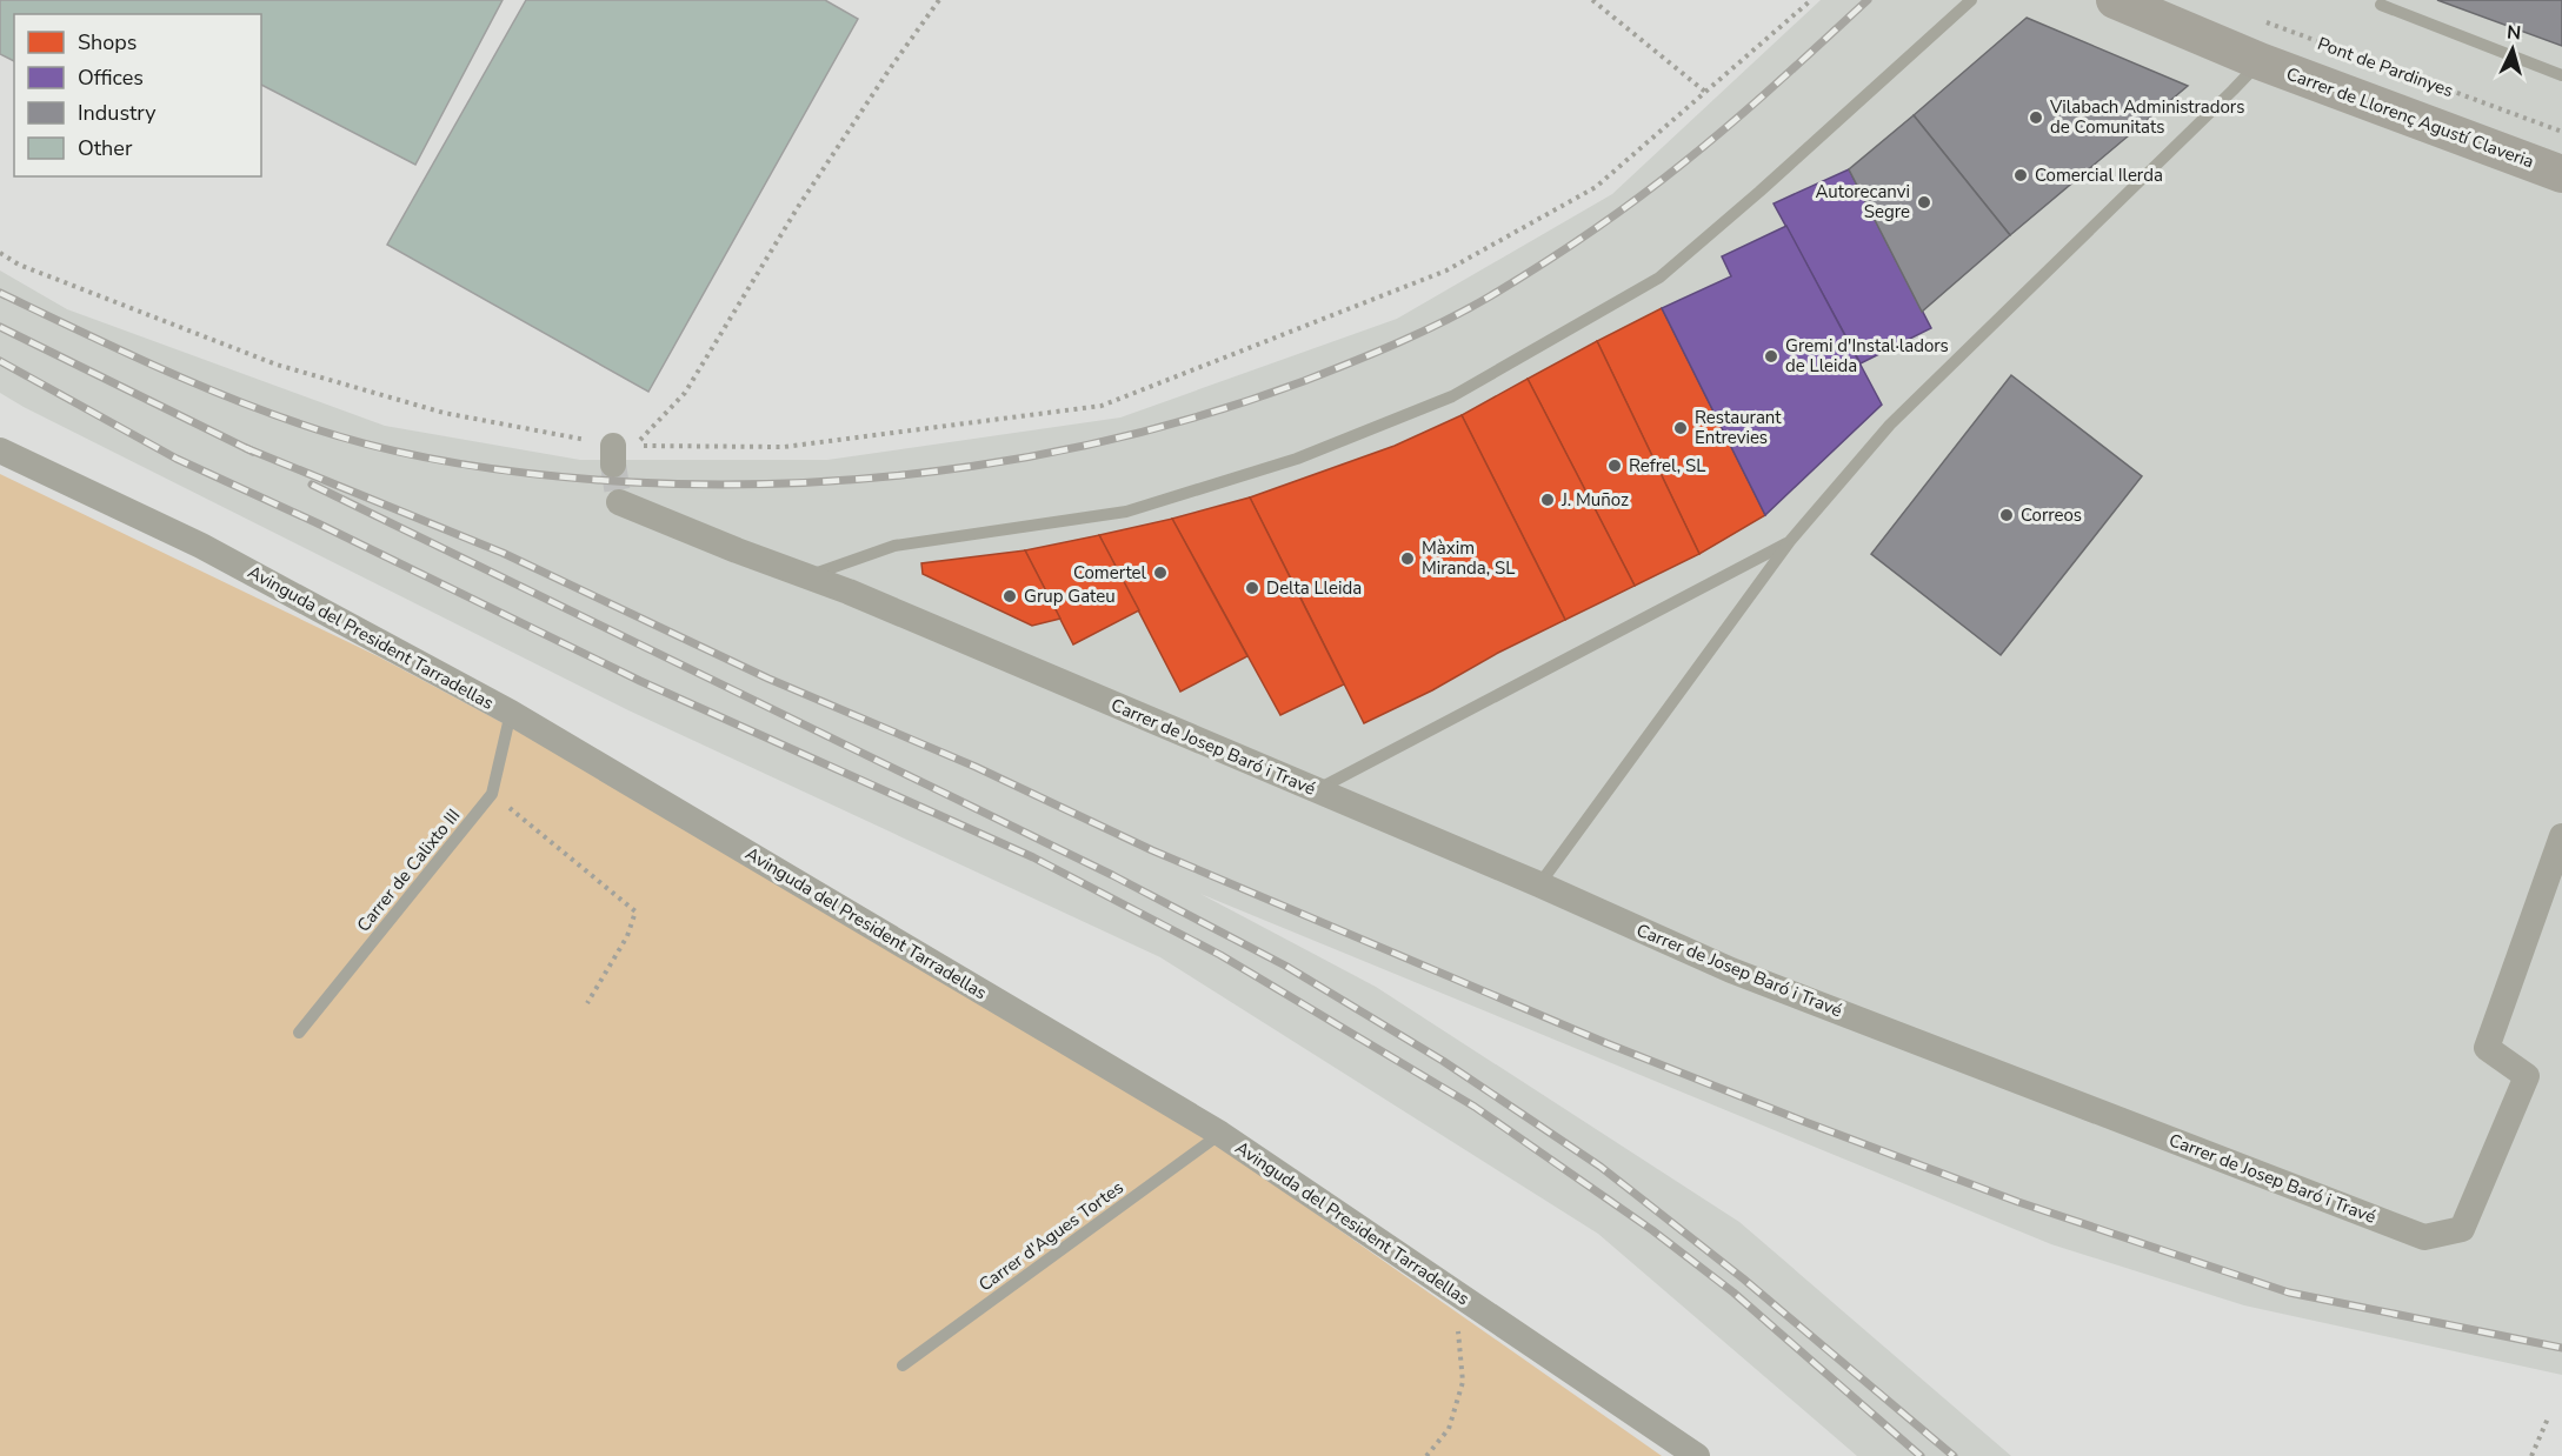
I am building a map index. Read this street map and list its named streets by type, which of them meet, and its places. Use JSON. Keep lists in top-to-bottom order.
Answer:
{
  "streets": {
    "main road": ["Carrer de Llorenç Agustí Claveria"],
    "street": ["Avinguda del President Tarradellas", "Carrer de Josep Baró i Travé"],
    "lane": ["Carrer de Calixto III", "Carrer d'Agues Tortes"],
    "path": ["Pont de Pardinyes"]
  },
  "crossings": [
    ["Avinguda del President Tarradellas", "Carrer de Calixto III"],
    ["Avinguda del President Tarradellas", "Carrer d'Agues Tortes"]
  ],
  "places": [
    "Vilabach Administradors de Comunitats",
    "Comercial Ilerda",
    "Autorecanvi Segre",
    "Gremi d'Instal·ladors de Lleida",
    "Restaurant Entrevies",
    "Refrel, SL",
    "J. Muñoz",
    "Correos",
    "Màxim Miranda, SL",
    "Comertel",
    "Delta Lleida",
    "Grup Gateu"
  ],
  "legend": [
    "Shops",
    "Offices",
    "Industry",
    "Other"
  ],
  "north": "top"
}
